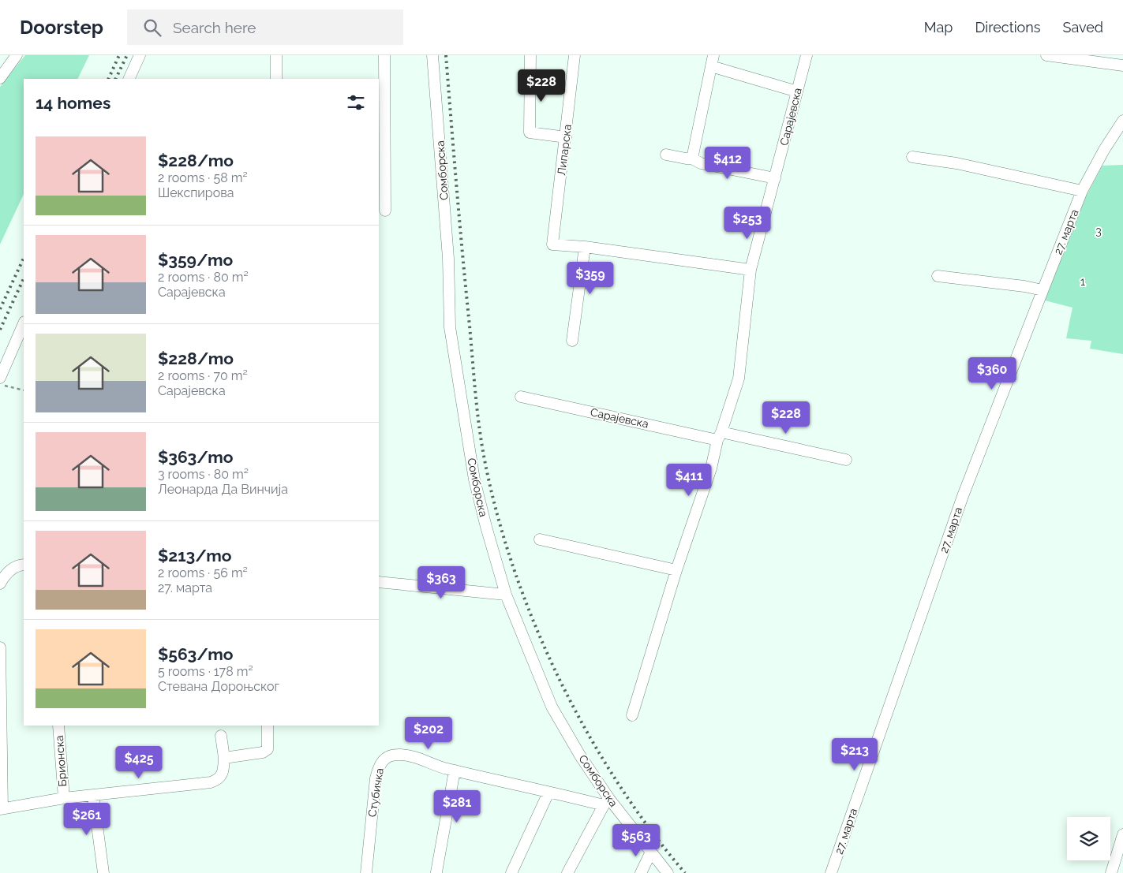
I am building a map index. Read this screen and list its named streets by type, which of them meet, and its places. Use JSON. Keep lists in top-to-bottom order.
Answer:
{
  "streets": {
    "street": [
      "Сарајевска",
      "Липарска",
      "Сомборска",
      "27. марта",
      "Брионска",
      "Стубичка"
    ]
  },
  "crossings": [
    ["Сомборска", "Стубичка"]
  ],
  "parks": ["3", "1"],
  "page": {
    "header": "Doorstep",
    "search": "Search here",
    "nav": ["Map", "Directions", "Saved"],
    "price": [
      "$228",
      "$412",
      "$253",
      "$359",
      "$360",
      "$228",
      "$411",
      "$363",
      "$202",
      "$213",
      "$425",
      "$281",
      "$261",
      "$563"
    ],
    "heading": "14 homes",
    "list": [
      {
        "name": "$228/mo",
        "note": "2 rooms · 58 m² · Шекспирова"
      },
      {
        "name": "$359/mo",
        "note": "2 rooms · 80 m² · Сарајевска"
      },
      {
        "name": "$228/mo",
        "note": "2 rooms · 70 m² · Сарајевска"
      },
      {
        "name": "$363/mo",
        "note": "3 rooms · 80 m² · Леонарда Да Винчија"
      },
      {
        "name": "$213/mo",
        "note": "2 rooms · 56 m² · 27. марта"
      },
      {
        "name": "$563/mo",
        "note": "5 rooms · 178 m² · Стевана Дороњског"
      }
    ]
  }
}
